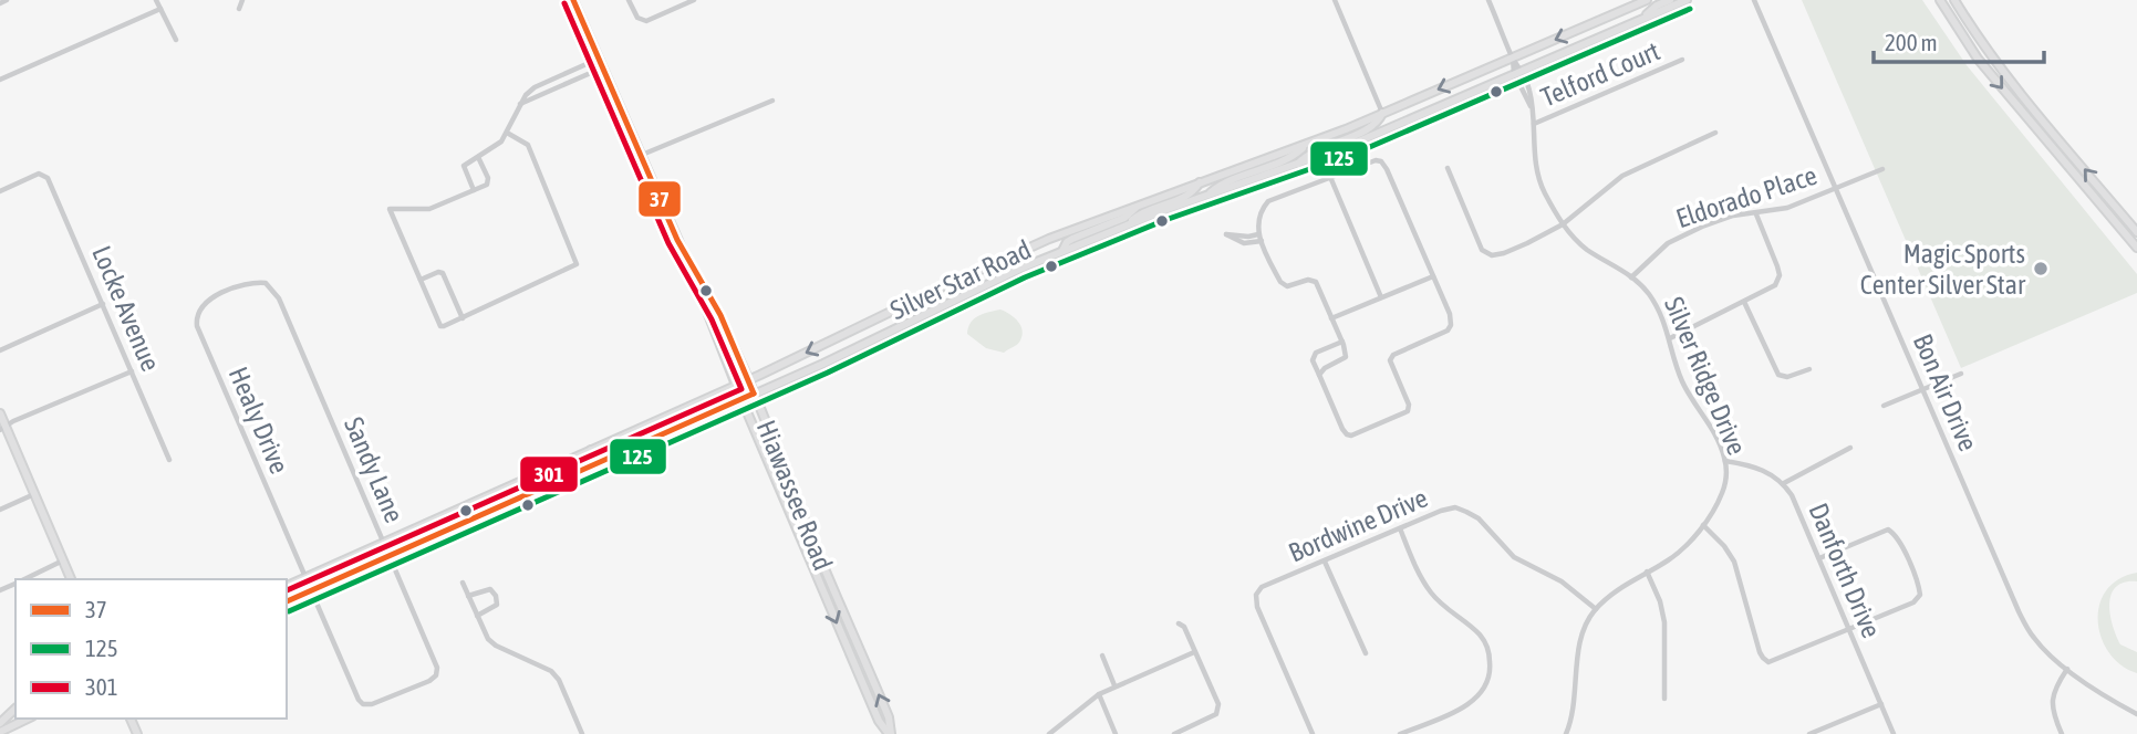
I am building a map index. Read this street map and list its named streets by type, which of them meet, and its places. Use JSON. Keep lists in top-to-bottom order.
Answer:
{
  "streets": {
    "main road": ["Silver Star Road", "Hiawassee Road"],
    "street": [
      "Telford Court",
      "Eldorado Place",
      "Locke Avenue",
      "Silver Ridge Drive",
      "Bon Air Drive",
      "Healy Drive",
      "Sandy Lane",
      "Bordwine Drive",
      "Danforth Drive"
    ]
  },
  "crossings": [
    ["Telford Court", "Silver Ridge Drive"],
    ["Eldorado Place", "Silver Ridge Drive"],
    ["Eldorado Place", "Bon Air Drive"],
    ["Silver Star Road", "Silver Ridge Drive"],
    ["Silver Star Road", "Healy Drive"],
    ["Silver Star Road", "Sandy Lane"],
    ["Silver Star Road", "Hiawassee Road"],
    ["Silver Ridge Drive", "Bordwine Drive"],
    ["Silver Ridge Drive", "Danforth Drive"],
    ["Healy Drive", "Sandy Lane"]
  ],
  "places": ["Magic Sports Center Silver Star"],
  "lines": ["transit line 37", "transit line 301", "transit line 125"],
  "legend": ["37", "125", "301"],
  "scale_bar": "200 m"
}
